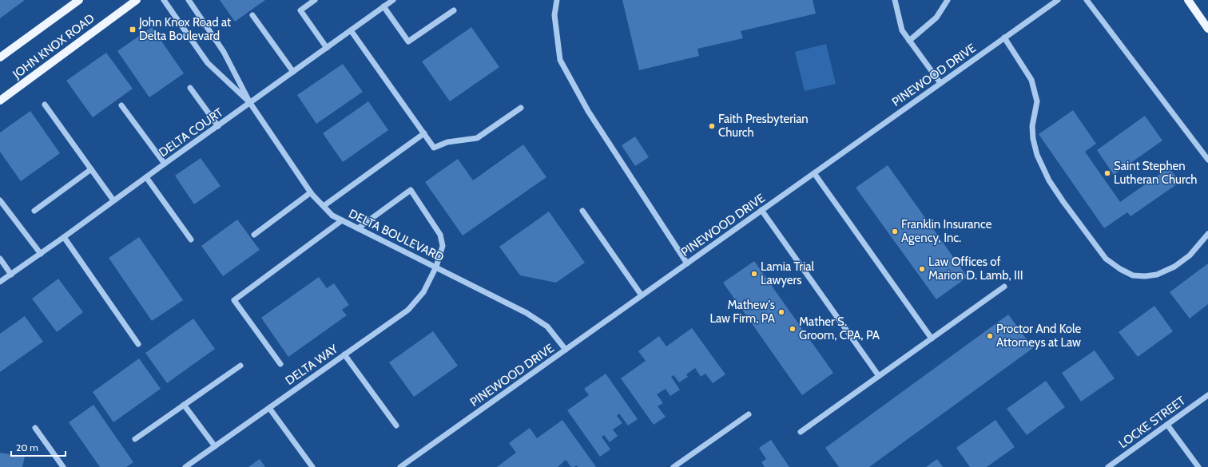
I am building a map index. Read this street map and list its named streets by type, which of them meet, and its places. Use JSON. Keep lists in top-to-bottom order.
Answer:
{
  "streets": {
    "main road": ["JOHN KNOX ROAD"],
    "street": [
      "PINEWOOD DRIVE",
      "DELTA COURT",
      "DELTA BOULEVARD",
      "DELTA WAY",
      "LOCKE STREET"
    ]
  },
  "crossings": [
    ["PINEWOOD DRIVE", "DELTA BOULEVARD"],
    ["DELTA COURT", "DELTA BOULEVARD"],
    ["DELTA BOULEVARD", "DELTA WAY"]
  ],
  "places": {
    "transit": ["John Knox Road at Delta Boulevard"],
    "other": [
      "Faith Presbyterian Church",
      "Saint Stephen Lutheran Church",
      "Franklin Insurance Agency, Inc.",
      "Law Offices of Marion D. Lamb, III",
      "Lamia Trial Lawyers",
      "Mathew's Law Firm, PA",
      "Mather S. Groom, CPA, PA",
      "Proctor And Kole Attorneys at Law"
    ]
  },
  "scale_bar": "20 m"
}
